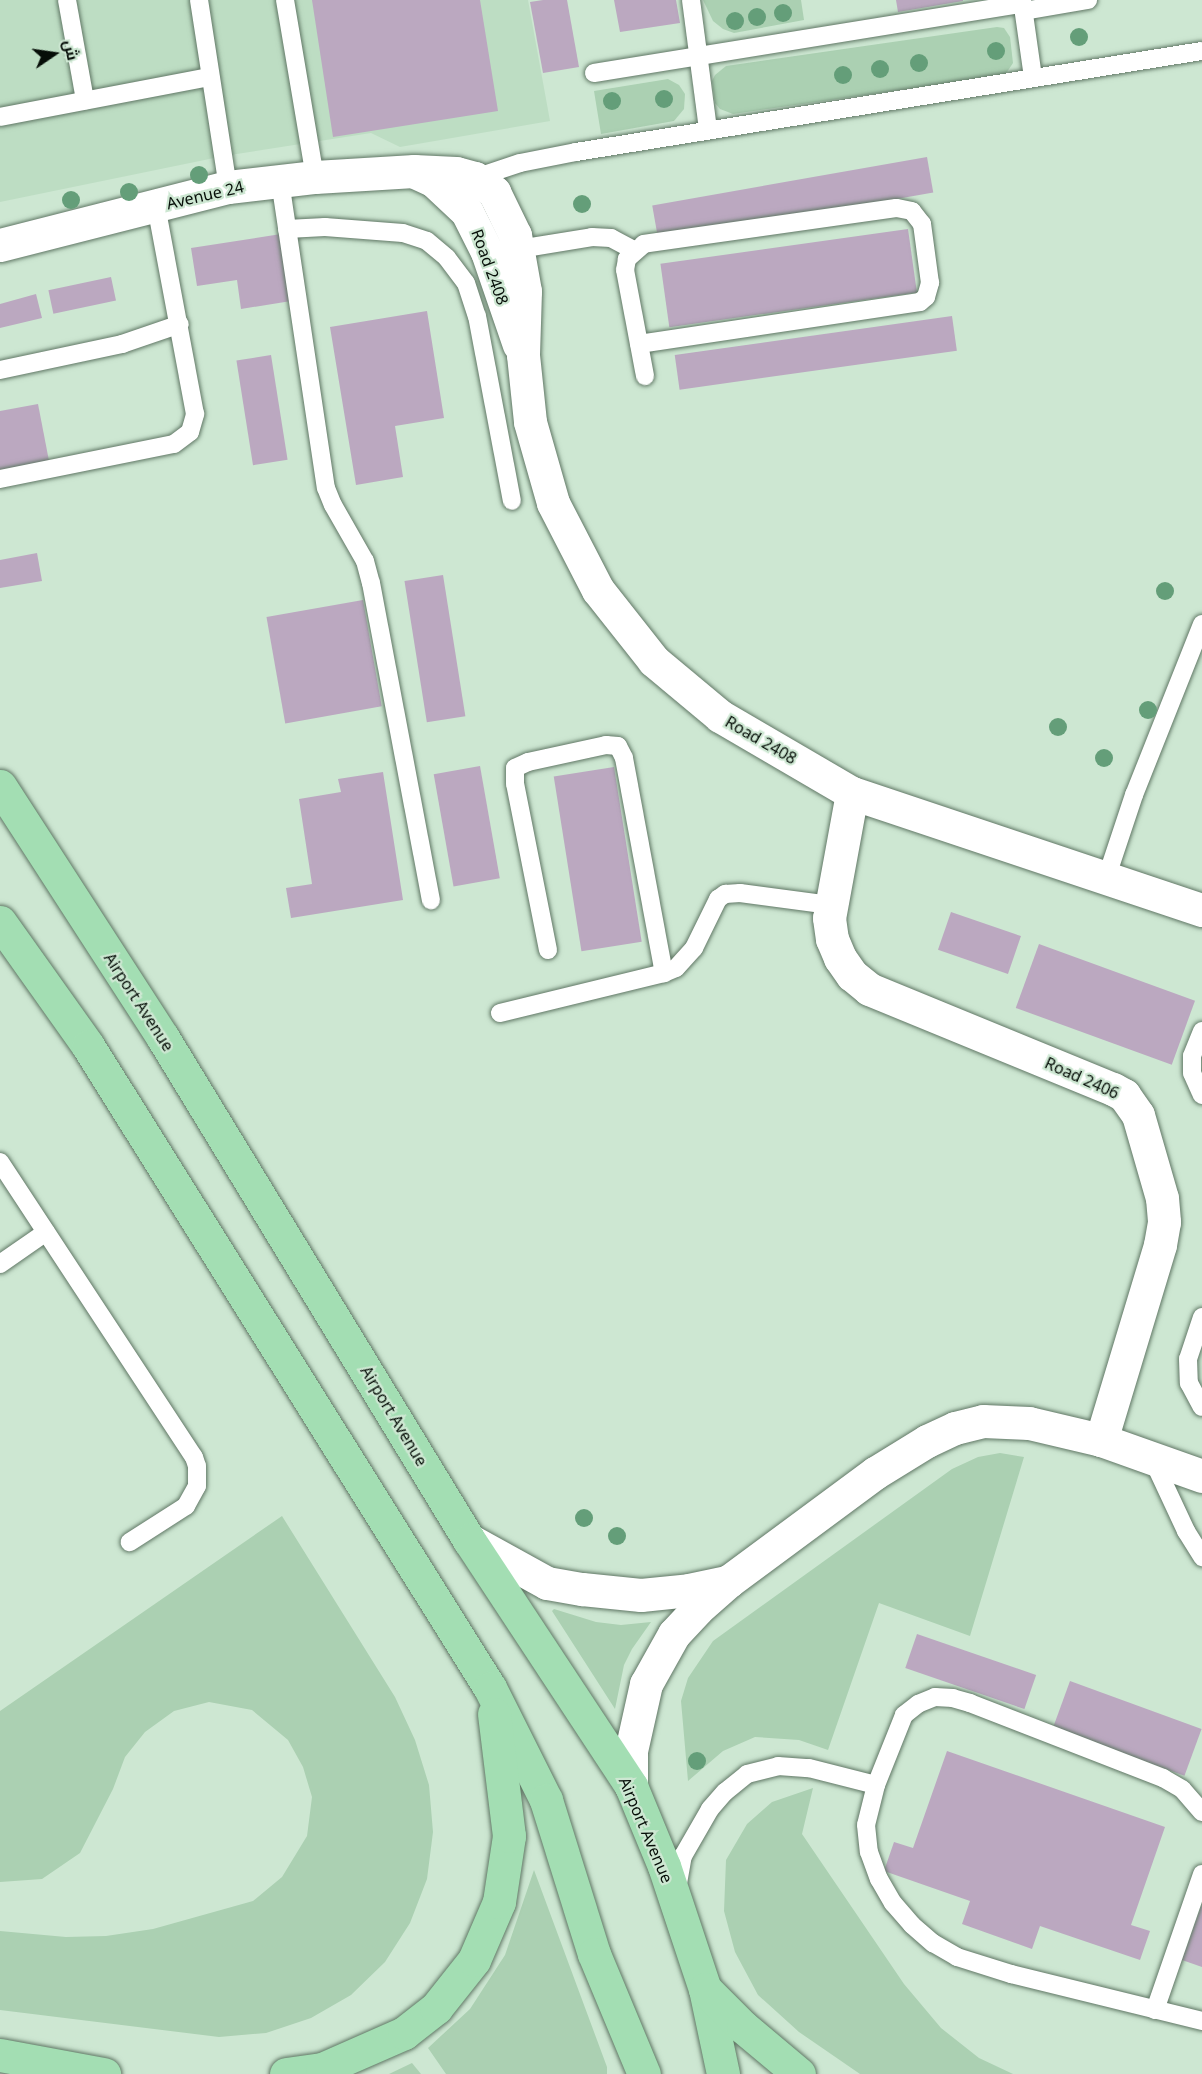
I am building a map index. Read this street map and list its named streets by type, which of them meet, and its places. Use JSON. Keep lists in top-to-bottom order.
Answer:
{
  "streets": {
    "main road": ["Airport Avenue"],
    "street": ["Avenue 24", "Road 2408", "Road 2406"]
  },
  "crossings": [
    ["Avenue 24", "Road 2408"],
    ["Road 2408", "Road 2406"]
  ],
  "north": "right"
}
